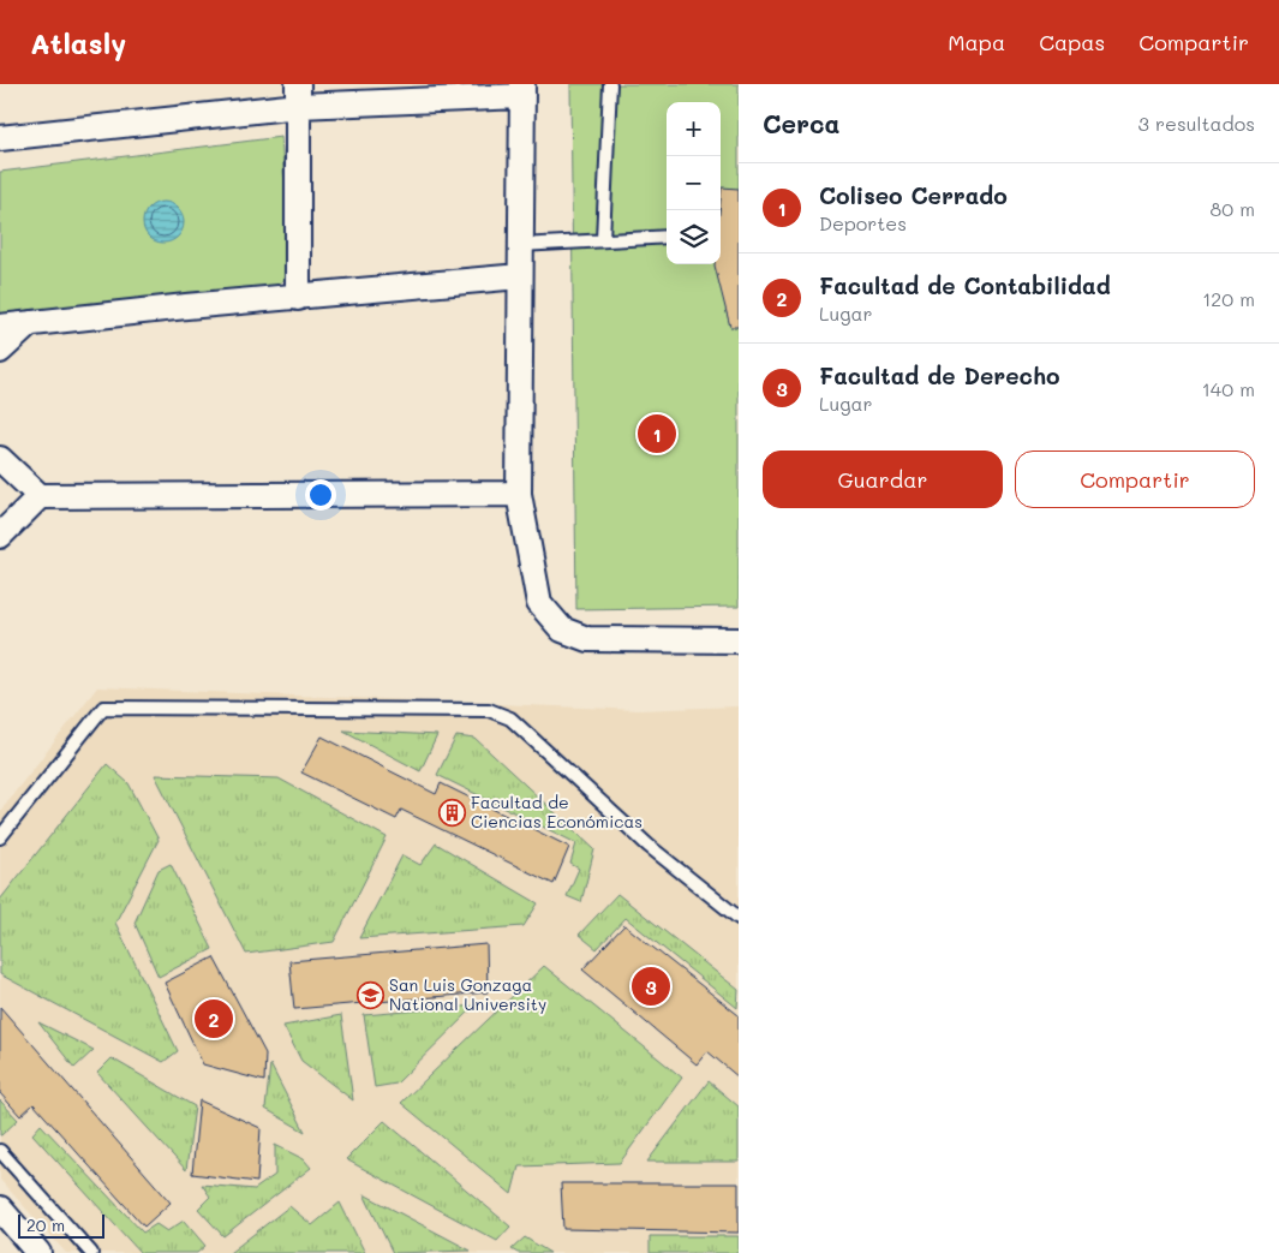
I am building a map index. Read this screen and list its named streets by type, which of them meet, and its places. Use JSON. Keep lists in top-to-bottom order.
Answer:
{
  "places": {
    "building": ["Facultad de Ciencias Económicas"],
    "school or university": ["San Luis Gonzaga National University"]
  },
  "scale_bar": "20 m",
  "page": {
    "header": "Atlasly",
    "nav": ["Mapa", "Capas", "Compartir"],
    "heading": ["Cerca", "3 resultados"],
    "map_buttons": ["+", "−"],
    "list": [
      {
        "mark": "1",
        "name": "Coliseo Cerrado",
        "note": "Deportes",
        "value": "80 m"
      },
      {
        "mark": "2",
        "name": "Facultad de Contabilidad",
        "note": "Lugar",
        "value": "120 m"
      },
      {
        "mark": "3",
        "name": "Facultad de Derecho",
        "note": "Lugar",
        "value": "140 m"
      }
    ],
    "pins": ["1", "3", "2"],
    "buttons": ["Guardar", "Compartir"],
    "scale": "20 m"
  }
}
